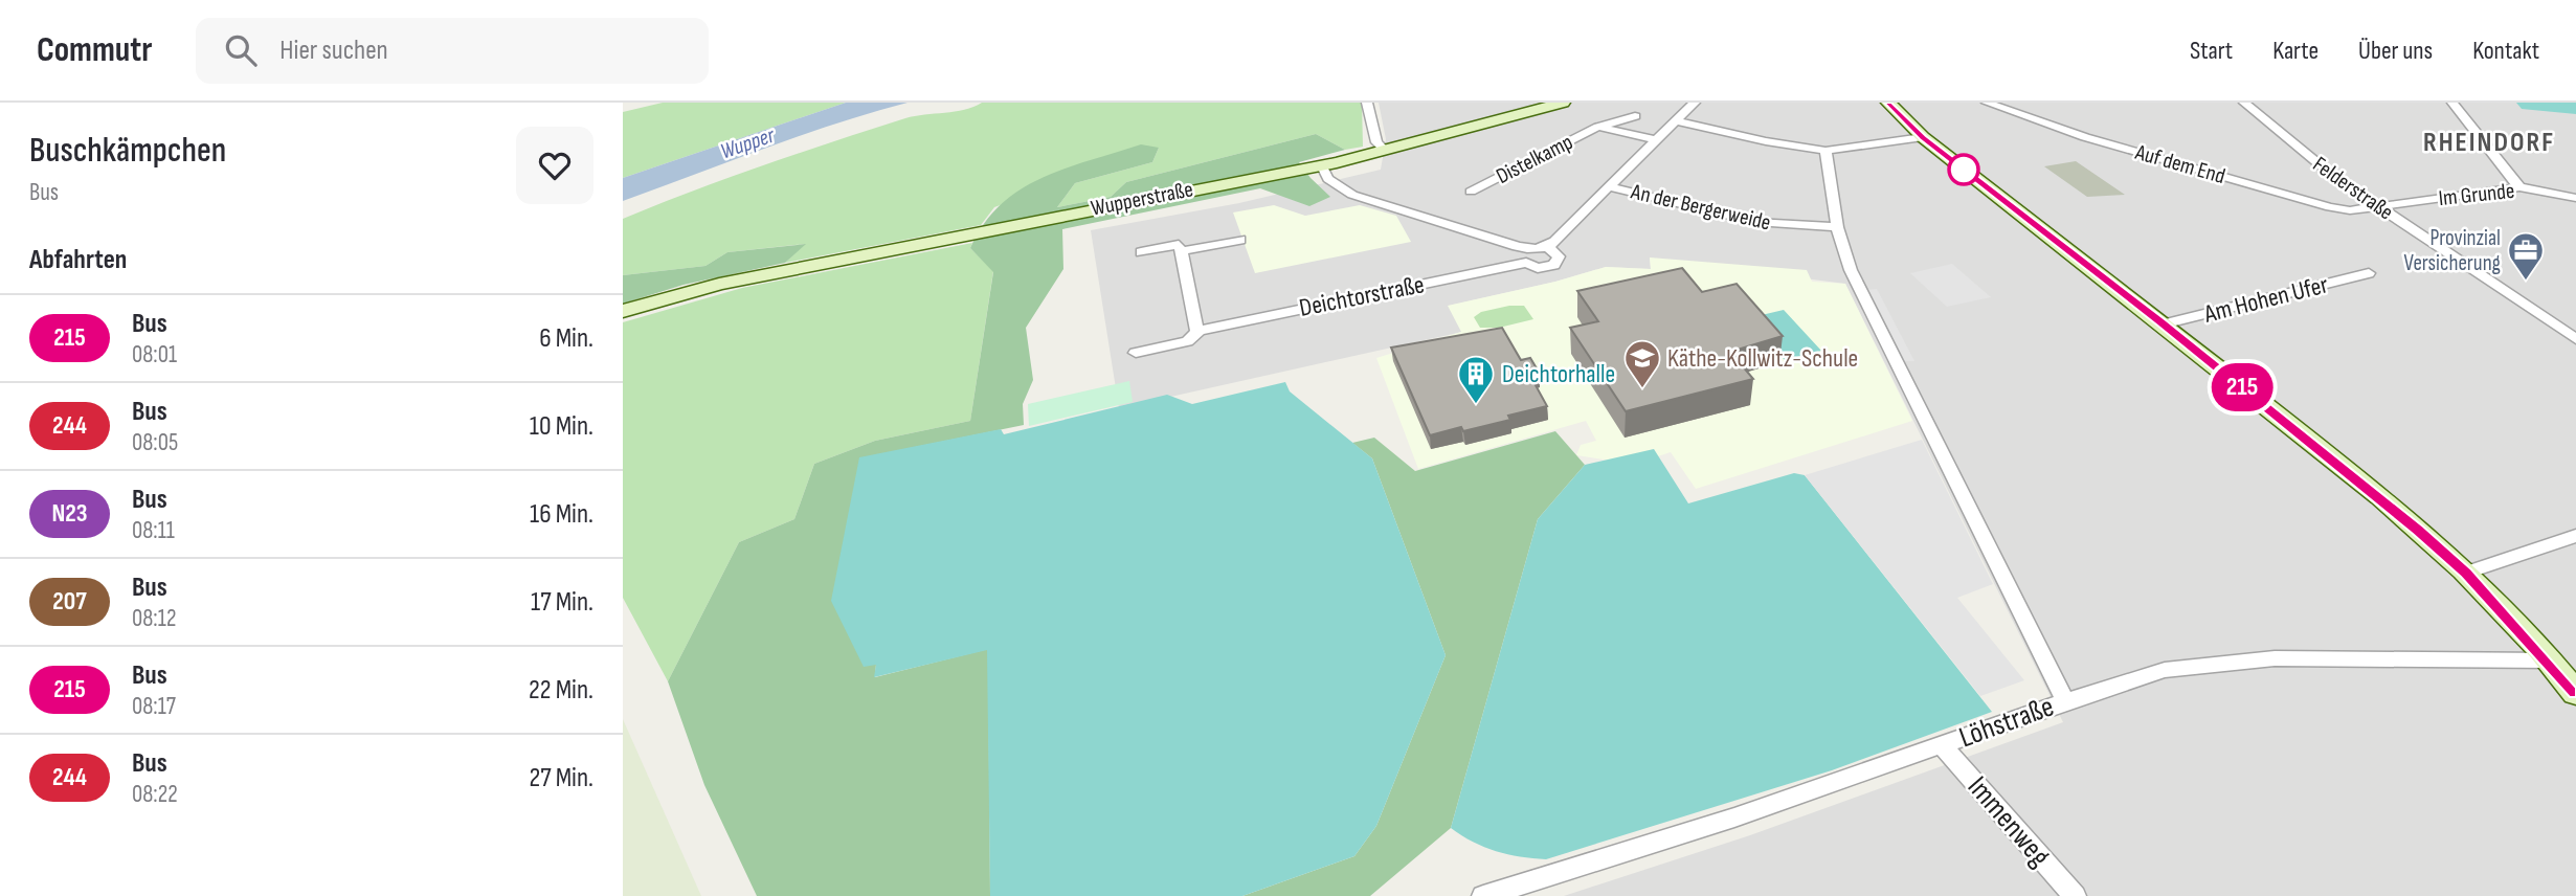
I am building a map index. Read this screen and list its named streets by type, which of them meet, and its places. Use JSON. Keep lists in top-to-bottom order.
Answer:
{
  "streets": {
    "main road": ["Wupperstraße"],
    "street": [
      "Distelkamp",
      "Auf dem End",
      "Felderstraße",
      "Im Grunde",
      "An der Bergerweide",
      "Deichtorstraße",
      "Am Hohen Ufer",
      "Löhstraße",
      "Immenweg"
    ]
  },
  "crossings": [
    ["Auf dem End", "Felderstraße"],
    ["Auf dem End", "Im Grunde"],
    ["Felderstraße", "Im Grunde"],
    ["Löhstraße", "Immenweg"]
  ],
  "districts": ["RHEINDORF"],
  "water": ["Wupper"],
  "places": {
    "office": ["Provinzial Versicherung"],
    "school or university": ["Käthe-Kollwitz-Schule"],
    "building": ["Deichtorhalle"]
  },
  "lines": ["bus line 215"],
  "page": {
    "header": "Commutr",
    "search": "Hier suchen",
    "nav": [
      "Start",
      "Karte",
      "Über uns",
      "Kontakt"
    ],
    "heading": [
      ["Buschkämpchen", "Bus"],
      "Abfahrten"
    ],
    "on_map": "215",
    "list": [
      {
        "mark": "215",
        "name": "Bus",
        "note": "08:01",
        "value": "6 Min."
      },
      {
        "mark": "244",
        "name": "Bus",
        "note": "08:05",
        "value": "10 Min."
      },
      {
        "mark": "N23",
        "name": "Bus",
        "note": "08:11",
        "value": "16 Min."
      },
      {
        "mark": "207",
        "name": "Bus",
        "note": "08:12",
        "value": "17 Min."
      },
      {
        "mark": "215",
        "name": "Bus",
        "note": "08:17",
        "value": "22 Min."
      },
      {
        "mark": "244",
        "name": "Bus",
        "note": "08:22",
        "value": "27 Min."
      }
    ]
  }
}
